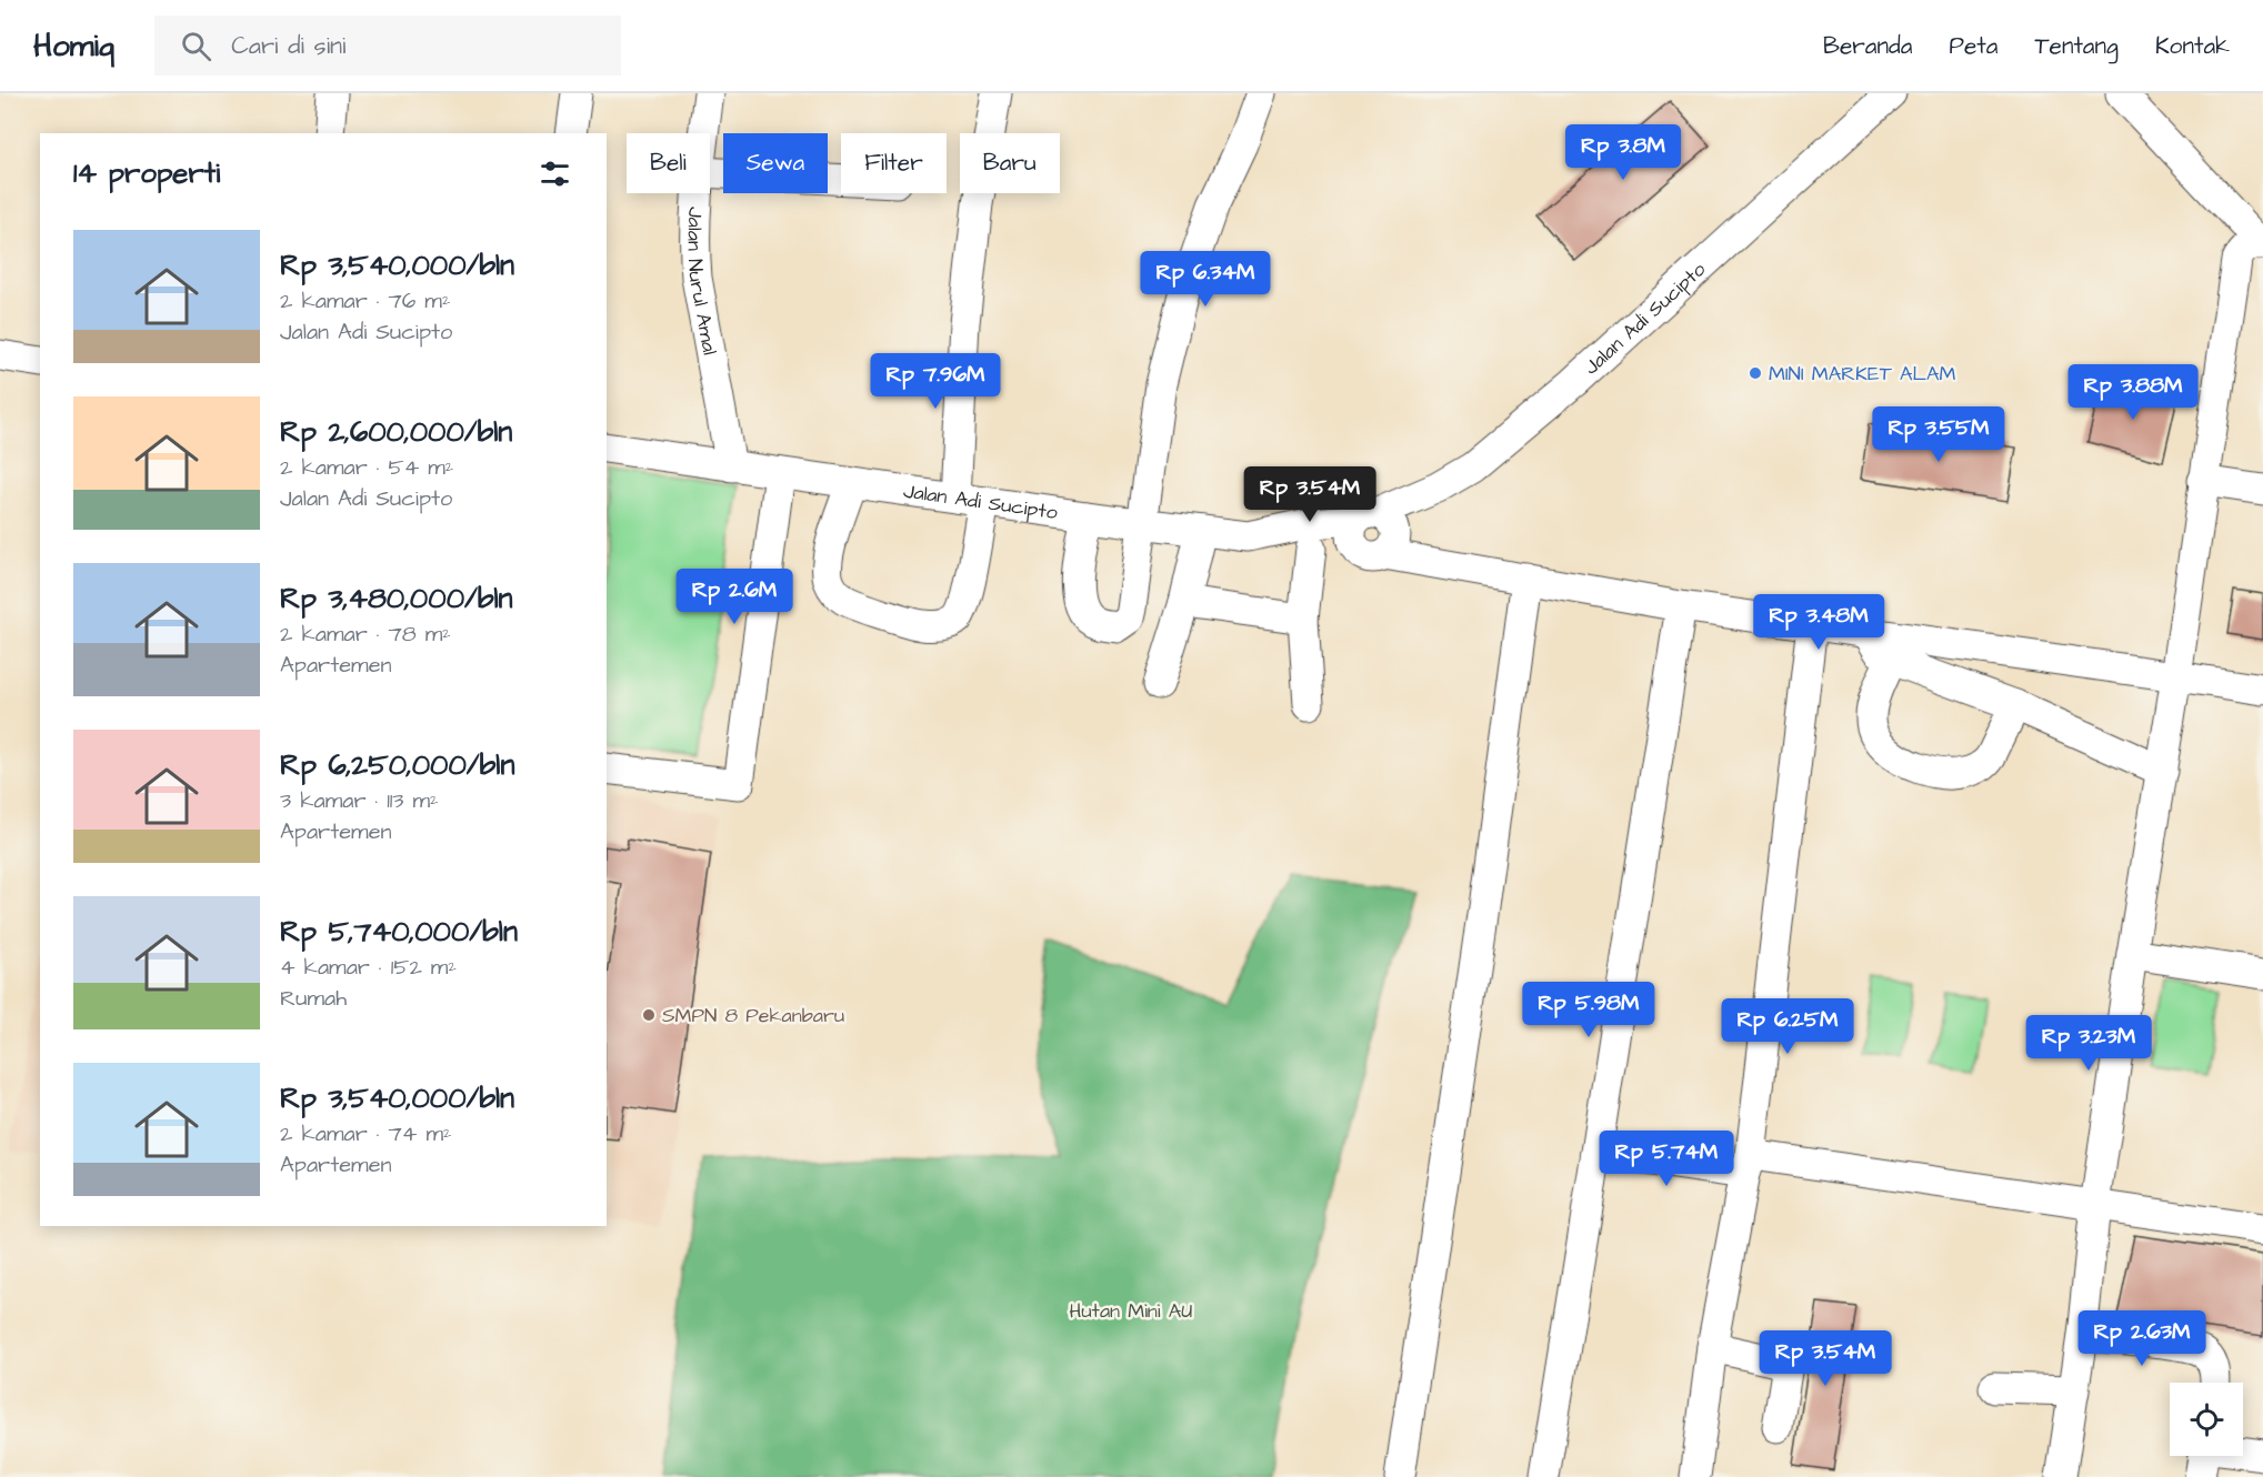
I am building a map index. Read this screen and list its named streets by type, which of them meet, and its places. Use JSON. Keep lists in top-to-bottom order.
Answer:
{
  "streets": {
    "street": ["Jalan Nurul Amal", "Jalan Adi Sucipto"]
  },
  "crossings": [
    ["Jalan Nurul Amal", "Jalan Adi Sucipto"]
  ],
  "parks": ["Hutan Mini AU"],
  "places": ["MINI MARKET ALAM", "SMPN 8 Pekanbaru"],
  "page": {
    "header": "Homiq",
    "search": "Cari di sini",
    "nav": [
      "Beranda",
      "Peta",
      "Tentang",
      "Kontak"
    ],
    "price": [
      "Rp 3.8M",
      "Rp 6.34M",
      "Rp 7.96M",
      "Rp 3.88M",
      "Rp 3.55M",
      "Rp 3.54M",
      "Rp 2.6M",
      "Rp 3.48M",
      "Rp 5.98M",
      "Rp 6.25M",
      "Rp 3.23M",
      "Rp 5.74M",
      "Rp 2.63M",
      "Rp 3.54M"
    ],
    "chip": [
      "Beli",
      "Sewa",
      "Filter",
      "Baru"
    ],
    "heading": "14 properti",
    "list": [
      {
        "name": "Rp 3,540,000/bln",
        "note": "2 kamar · 76 m² · Jalan Adi Sucipto"
      },
      {
        "name": "Rp 2,600,000/bln",
        "note": "2 kamar · 54 m² · Jalan Adi Sucipto"
      },
      {
        "name": "Rp 3,480,000/bln",
        "note": "2 kamar · 78 m² · Apartemen"
      },
      {
        "name": "Rp 6,250,000/bln",
        "note": "3 kamar · 113 m² · Apartemen"
      },
      {
        "name": "Rp 5,740,000/bln",
        "note": "4 kamar · 152 m² · Rumah"
      },
      {
        "name": "Rp 3,540,000/bln",
        "note": "2 kamar · 74 m² · Apartemen"
      }
    ]
  }
}
